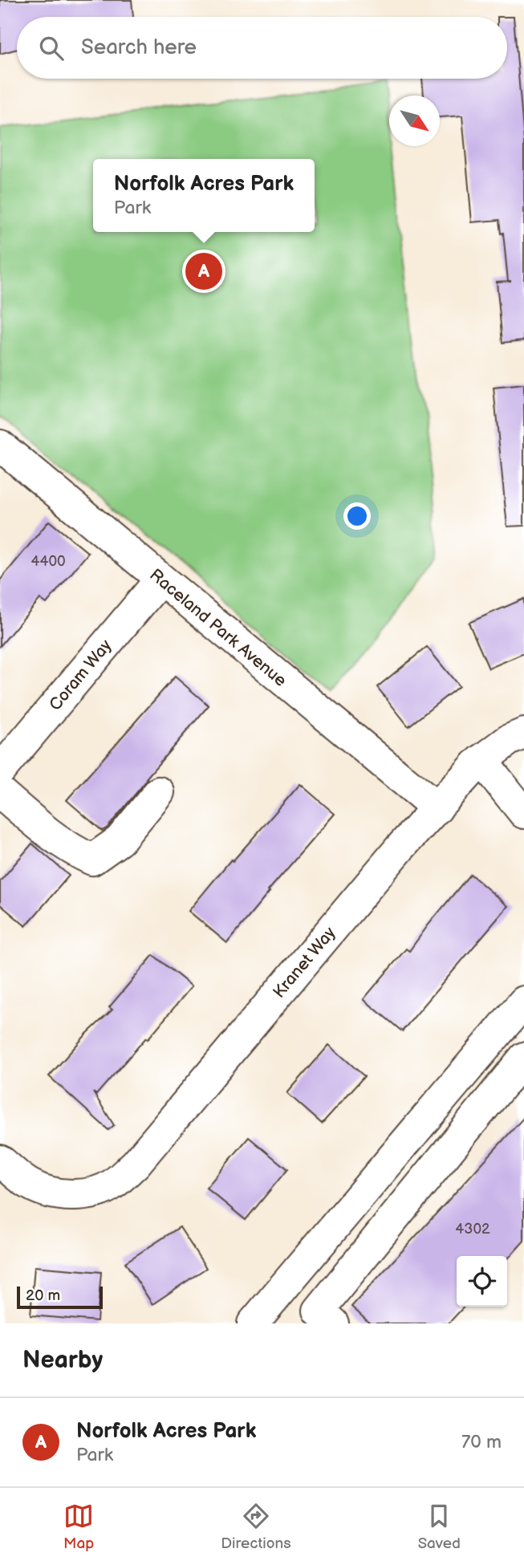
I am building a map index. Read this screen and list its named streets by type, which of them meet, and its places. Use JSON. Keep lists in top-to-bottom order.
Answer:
{
  "streets": {
    "street": ["Raceland Park Avenue", "Coram Way", "Kranet Way"]
  },
  "crossings": [
    ["Raceland Park Avenue", "Coram Way"],
    ["Raceland Park Avenue", "Kranet Way"]
  ],
  "house_numbers": ["4400", "4302"],
  "scale_bar": "20 m",
  "north": "bottom right",
  "page": {
    "search": "Search here",
    "popup": ["Norfolk Acres Park", "Park"],
    "pins": "A",
    "scale": "20 m",
    "heading": "Nearby",
    "list": [
      {
        "mark": "A",
        "name": "Norfolk Acres Park",
        "note": "Park",
        "value": "70 m"
      }
    ],
    "nav": ["Map", "Directions", "Saved"]
  }
}
